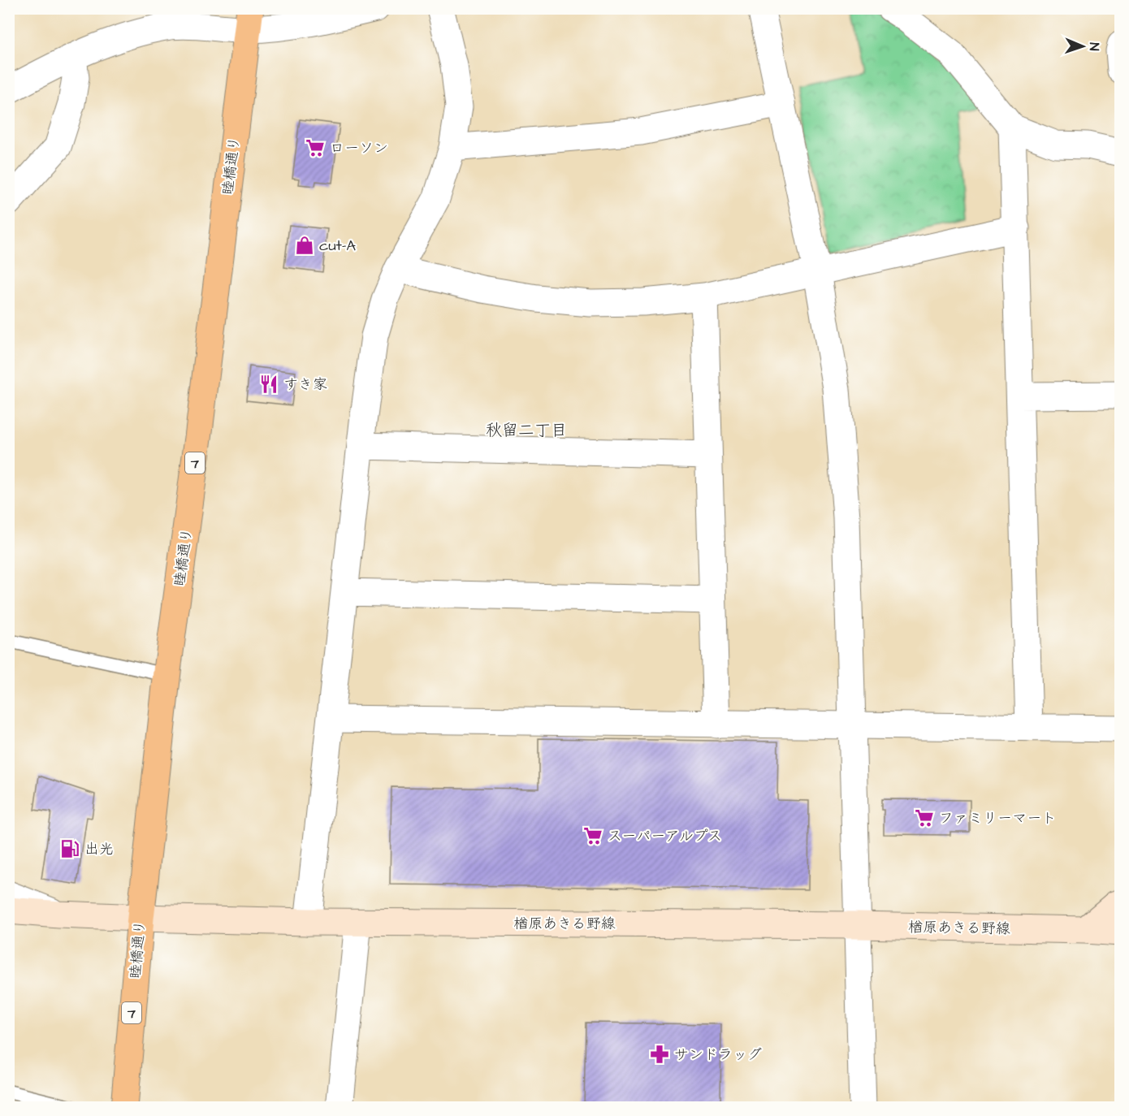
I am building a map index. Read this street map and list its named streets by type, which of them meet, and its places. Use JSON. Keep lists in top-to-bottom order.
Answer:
{
  "streets": {
    "main road": ["睦橋通り", "7", "楢原あきる野線"]
  },
  "crossings": [
    ["睦橋通り", "楢原あきる野線"]
  ],
  "districts": ["秋留二丁目"],
  "places": {
    "supermarket": ["ローソン", "ファミリーマート", "スーパーアルプス"],
    "shop": ["cut-A"],
    "restaurant": ["すき家"],
    "fuel station": ["出光"],
    "pharmacy": ["サンドラッグ"]
  },
  "north": "right"
}
